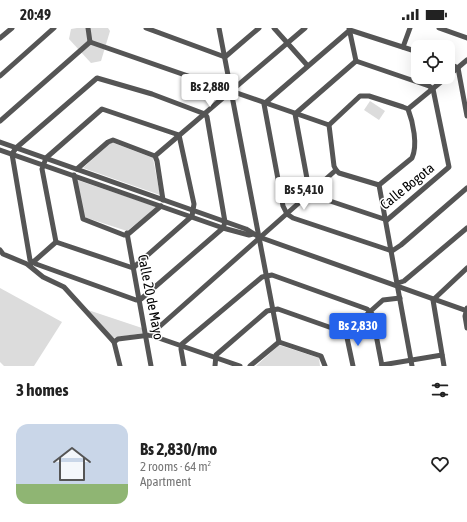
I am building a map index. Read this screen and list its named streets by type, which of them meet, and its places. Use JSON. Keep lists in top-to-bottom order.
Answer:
{
  "streets": {
    "street": ["Calle Bogota", "Calle 20 de Mayo"]
  },
  "page": {
    "status": "20:49",
    "price": ["Bs 2,880", "Bs 5,410", "Bs 2,830"],
    "heading": "3 homes",
    "list": [
      {
        "name": "Bs 2,830/mo",
        "note": "2 rooms · 64 m² · Apartment"
      }
    ]
  }
}
